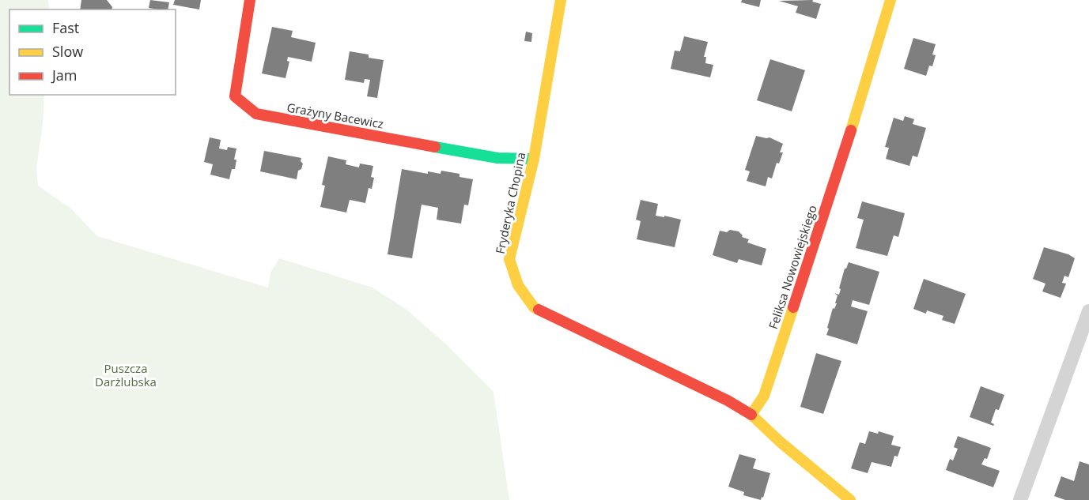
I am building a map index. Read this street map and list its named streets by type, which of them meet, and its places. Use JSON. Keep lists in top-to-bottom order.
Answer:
{
  "streets": {
    "street": ["Grażyny Bacewicz", "Fryderyka Chopina", "Feliksa Nowowiejskiego"]
  },
  "crossings": [
    ["Grażyny Bacewicz", "Fryderyka Chopina"],
    ["Fryderyka Chopina", "Feliksa Nowowiejskiego"]
  ],
  "parks": ["Puszcza Darżlubska"],
  "legend": ["Fast", "Slow", "Jam"]
}
